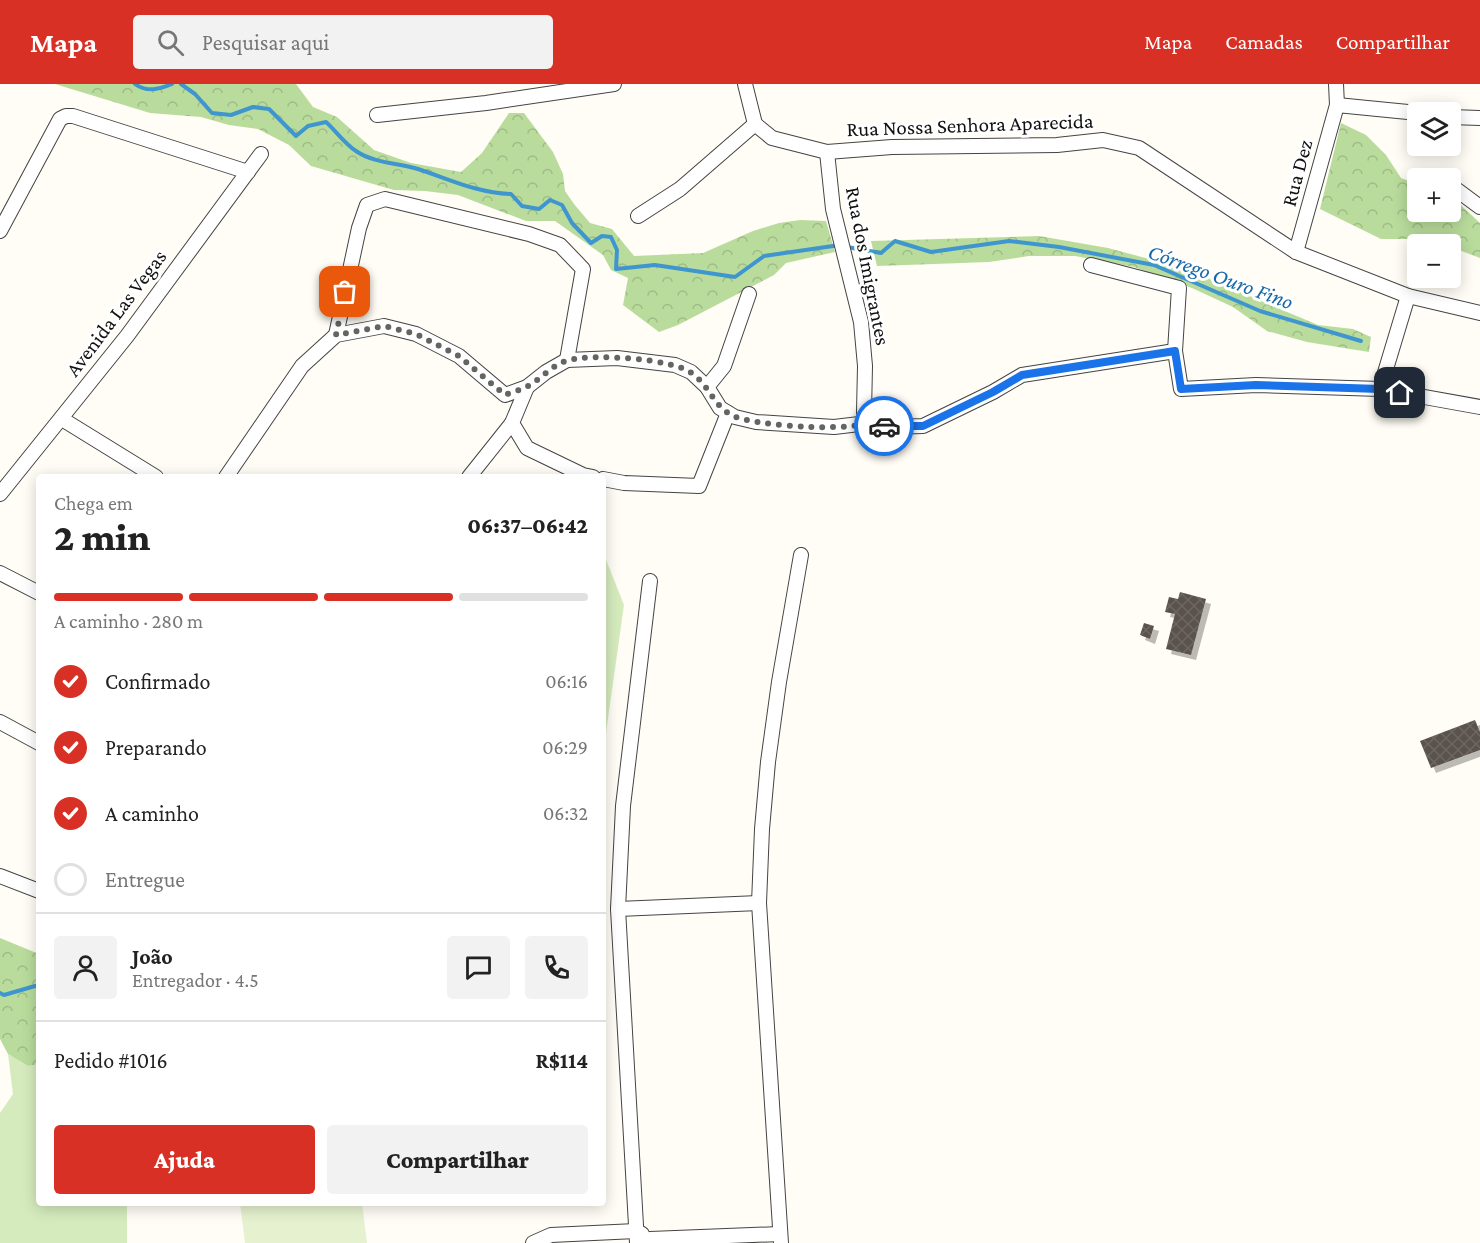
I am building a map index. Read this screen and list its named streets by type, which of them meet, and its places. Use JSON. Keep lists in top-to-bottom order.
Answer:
{
  "streets": {
    "street": [
      "Rua Nossa Senhora Aparecida",
      "Rua Dez",
      "Rua dos Imigrantes",
      "Avenida Las Vegas"
    ]
  },
  "crossings": [
    ["Rua Nossa Senhora Aparecida", "Rua Dez"],
    ["Rua Nossa Senhora Aparecida", "Rua dos Imigrantes"]
  ],
  "water": ["Córrego Ouro Fino"],
  "page": {
    "header": "Mapa",
    "search": "Pesquisar aqui",
    "nav": ["Mapa", "Camadas", "Compartilhar"],
    "map_buttons": ["+", "−"],
    "heading": ["2 min", "Chega em", "06:37–06:42"],
    "panel": [
      "João",
      "Entregador · 4.5",
      "Pedido #1016",
      "R$114"
    ],
    "bar": "A caminho · 280 m",
    "list": [
      ["Confirmado", "06:16"],
      ["Preparando", "06:29"],
      ["A caminho", "06:32"],
      "Entregue"
    ],
    "buttons": ["Ajuda", "Compartilhar"]
  }
}
